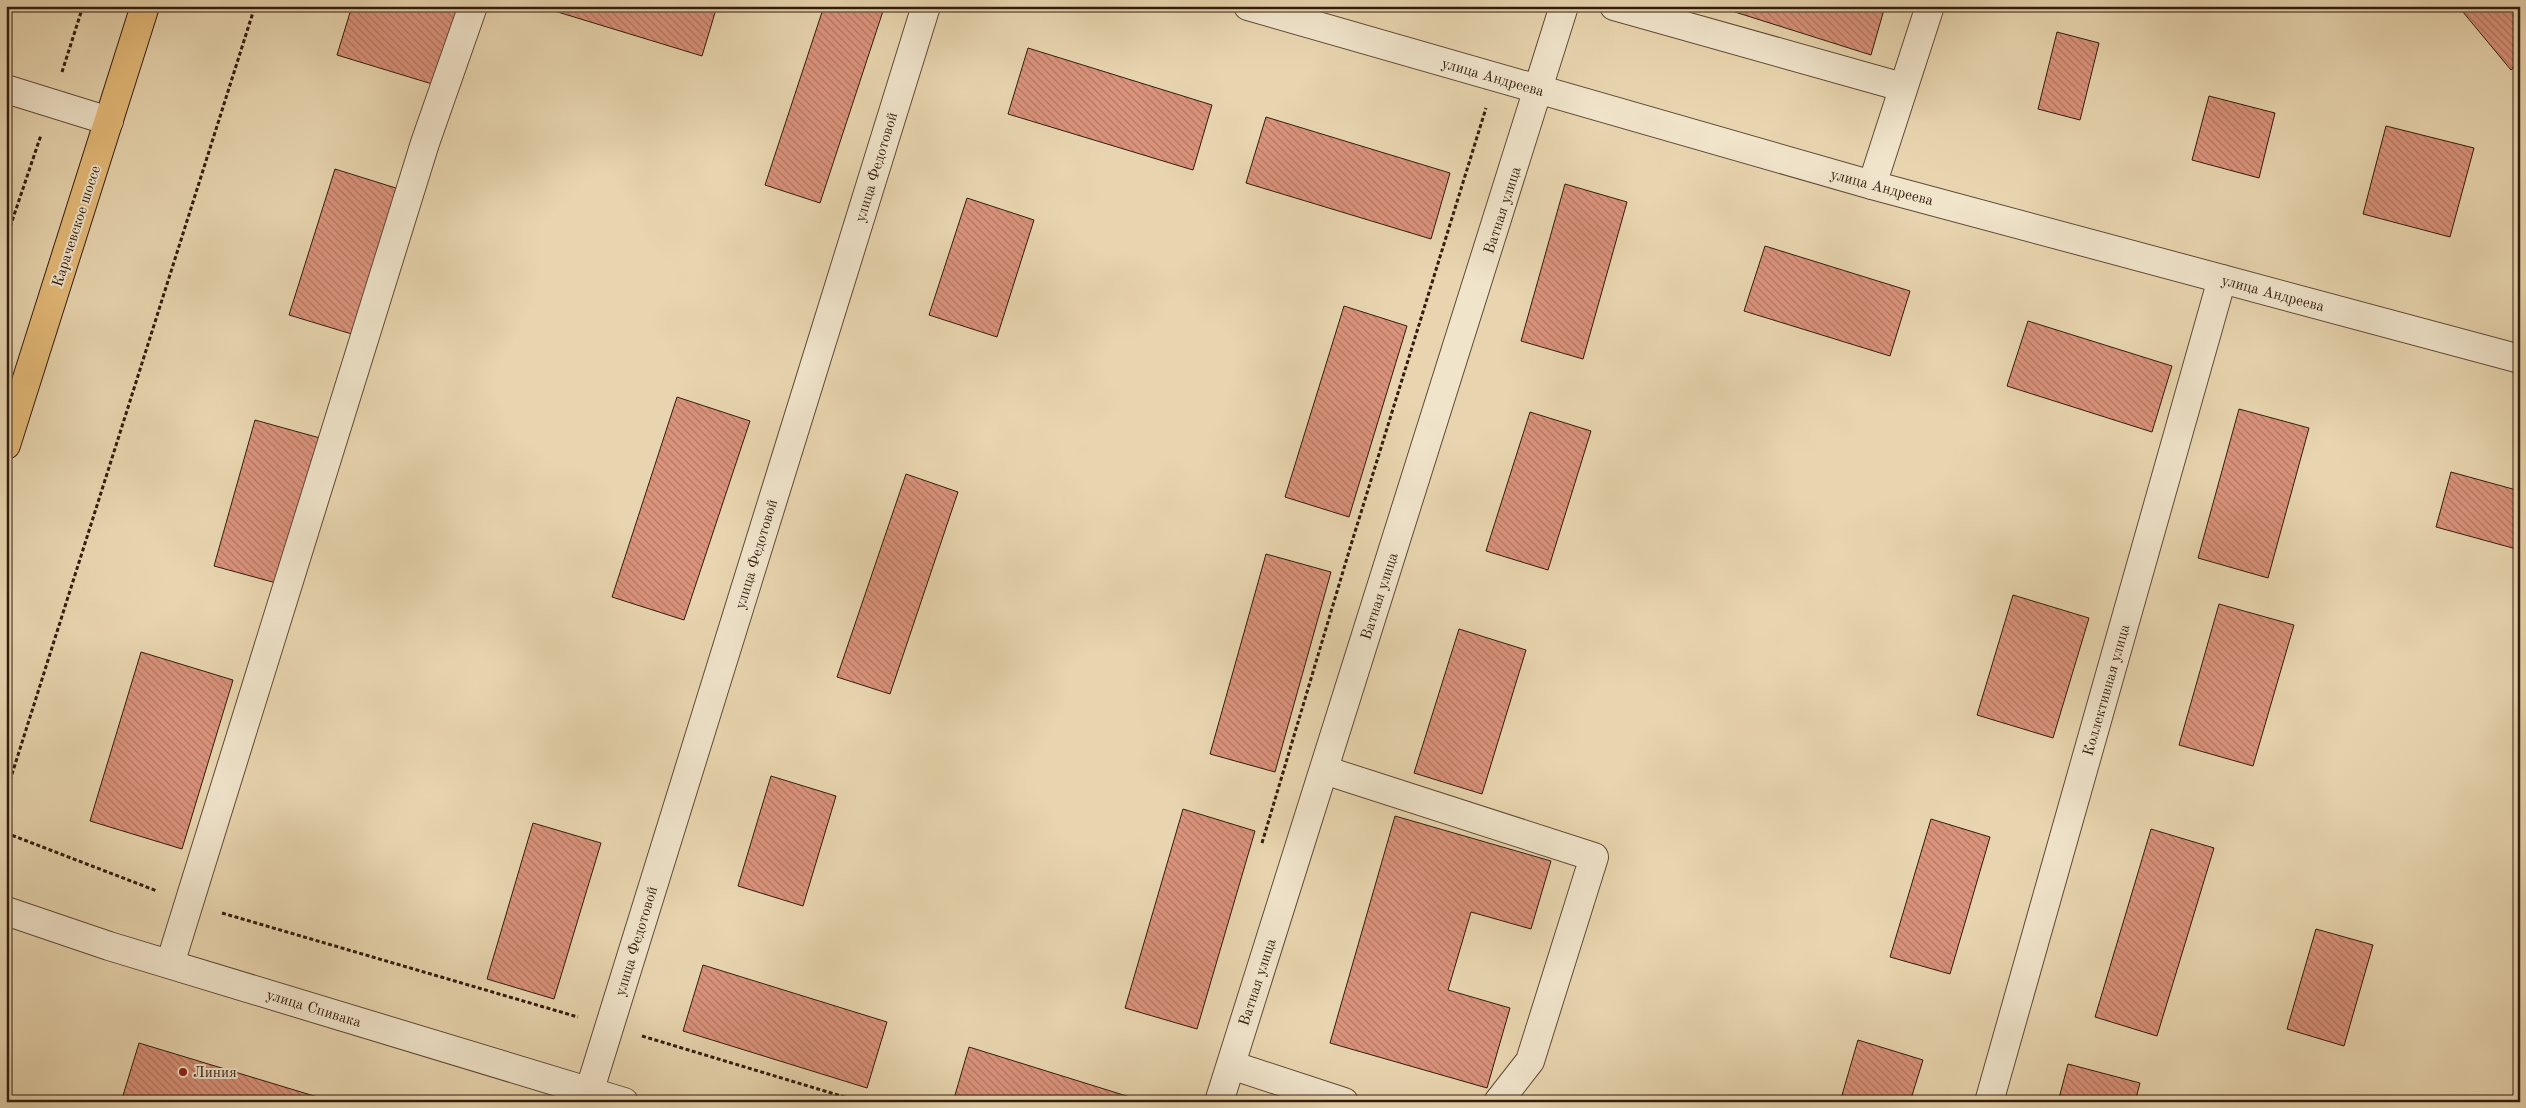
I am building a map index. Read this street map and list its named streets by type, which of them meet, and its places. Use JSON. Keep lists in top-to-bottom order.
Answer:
{
  "streets": {
    "highway": ["Карачевское шоссе"],
    "street": [
      "улица Андреева",
      "улица Федотовой",
      "Ватная улица",
      "Коллективная улица",
      "улица Спивака"
    ]
  },
  "crossings": [
    ["улица Андреева", "Ватная улица"],
    ["улица Андреева", "Коллективная улица"],
    ["улица Федотовой", "улица Спивака"]
  ],
  "places": ["Линия"]
}
